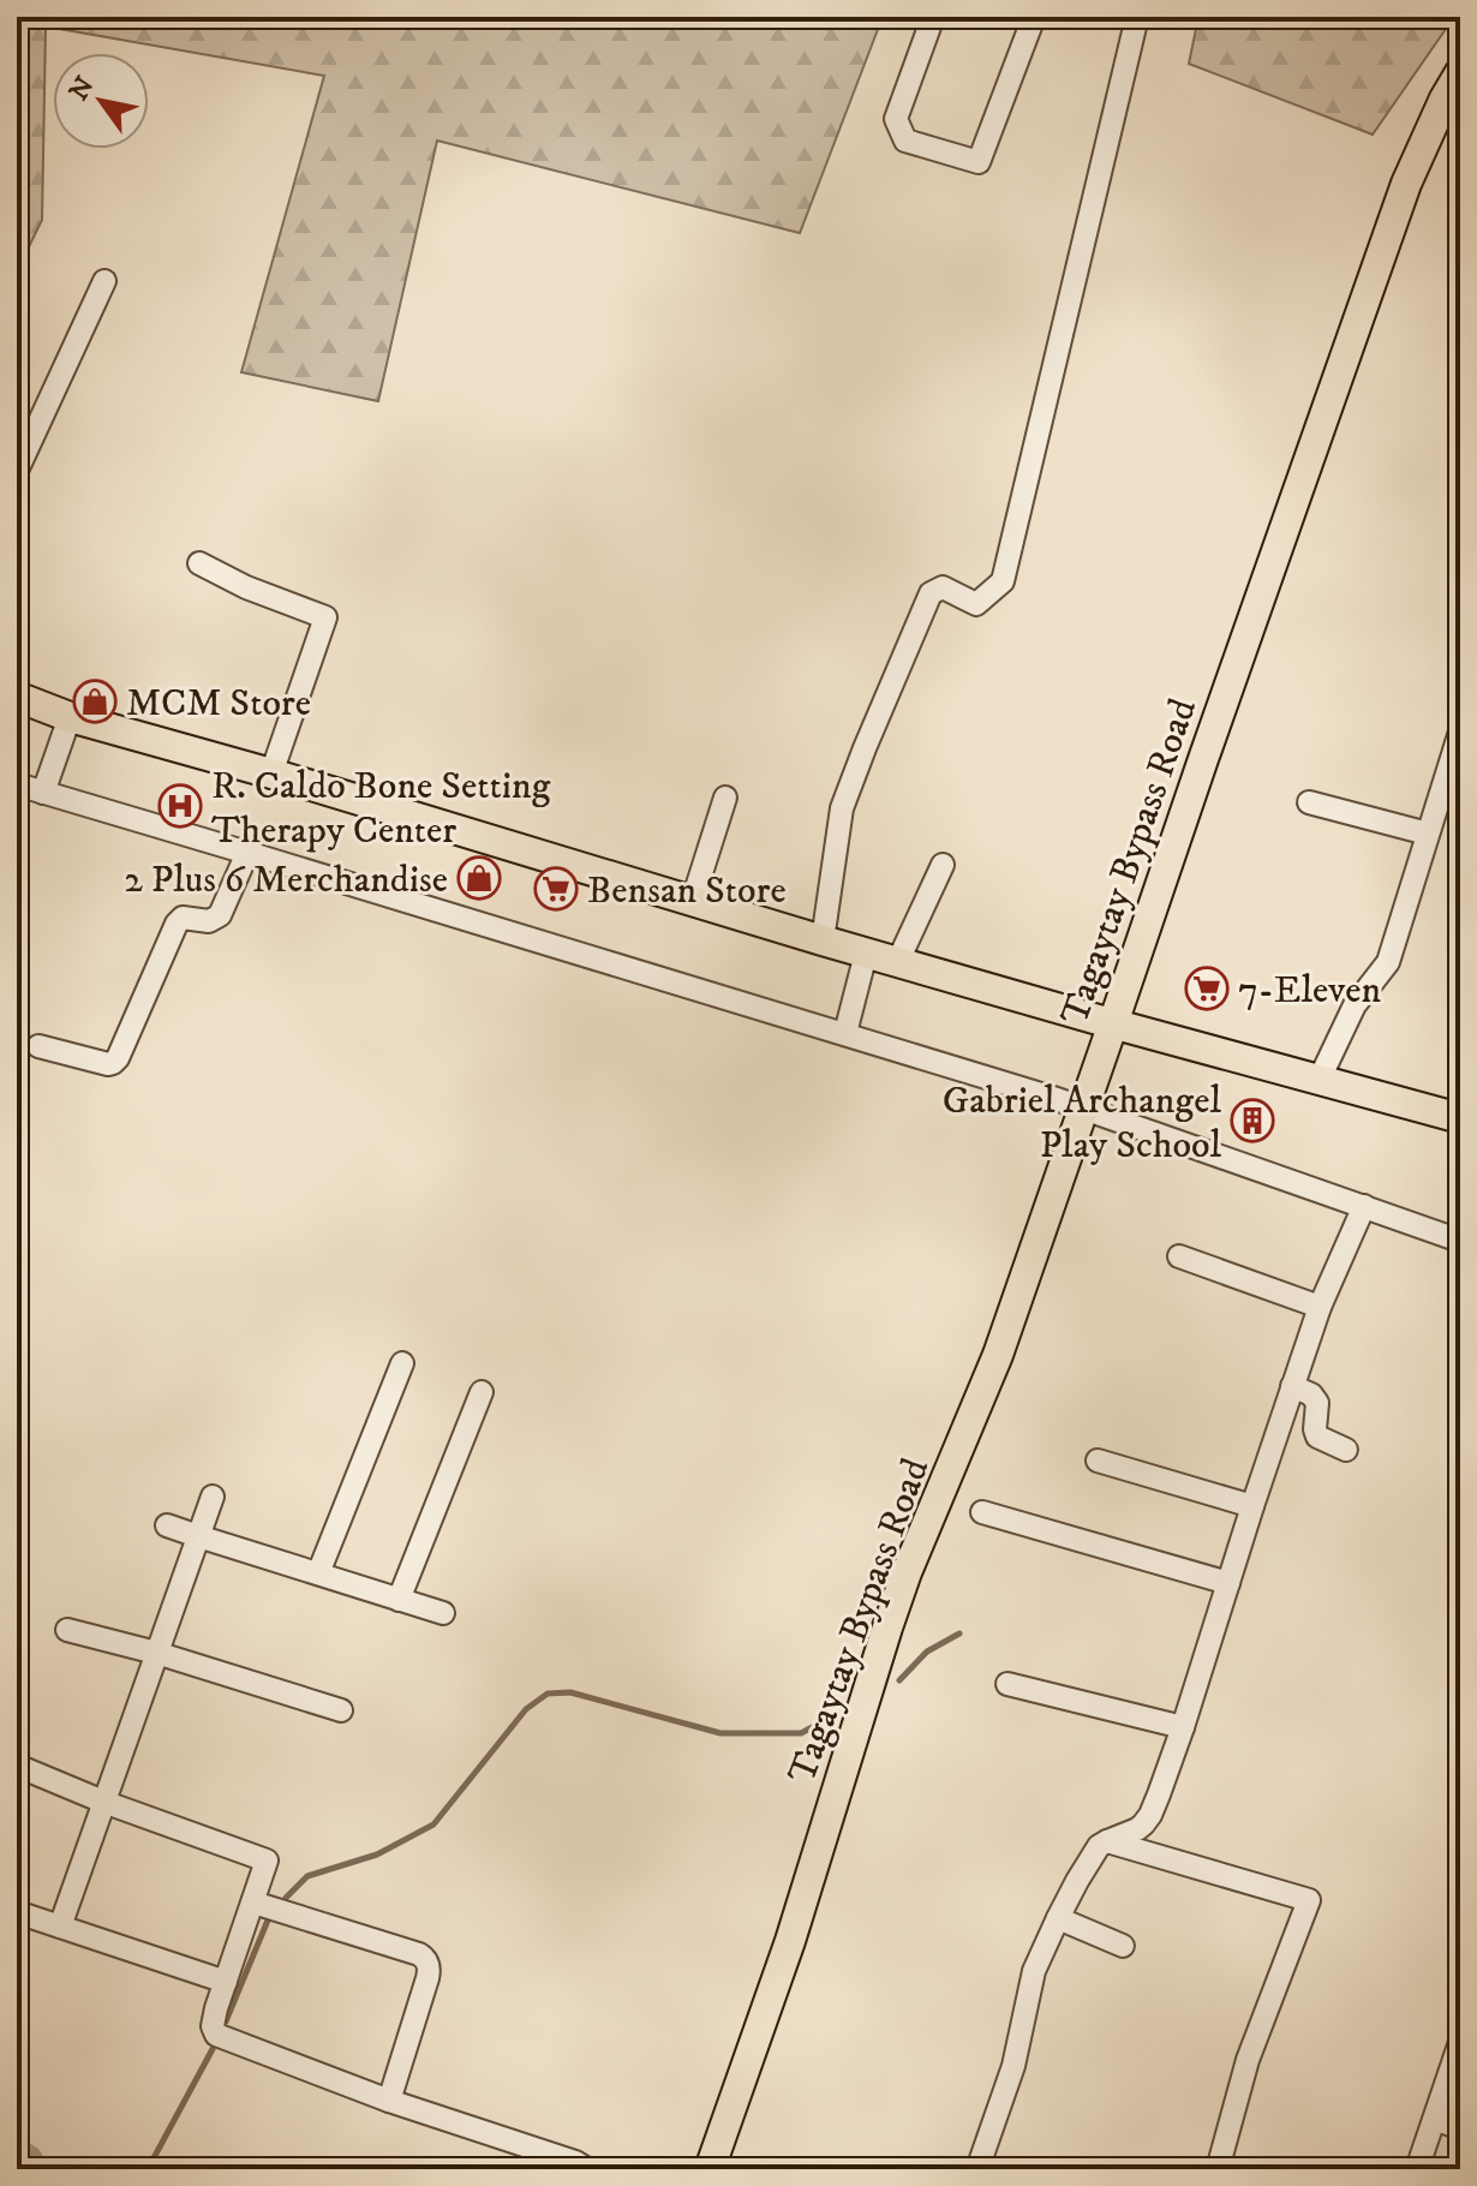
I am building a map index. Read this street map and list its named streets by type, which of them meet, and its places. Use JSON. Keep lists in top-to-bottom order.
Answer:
{
  "streets": {
    "main road": ["Tagaytay Bypass Road"]
  },
  "places": {
    "shop": ["MCM Store", "2 Plus 6 Merchandise"],
    "hospital": ["R. Caldo Bone Setting Therapy Center"],
    "supermarket": ["Bensan Store", "7-Eleven"],
    "building": ["Gabriel Archangel Play School"]
  },
  "north": "top left"
}
